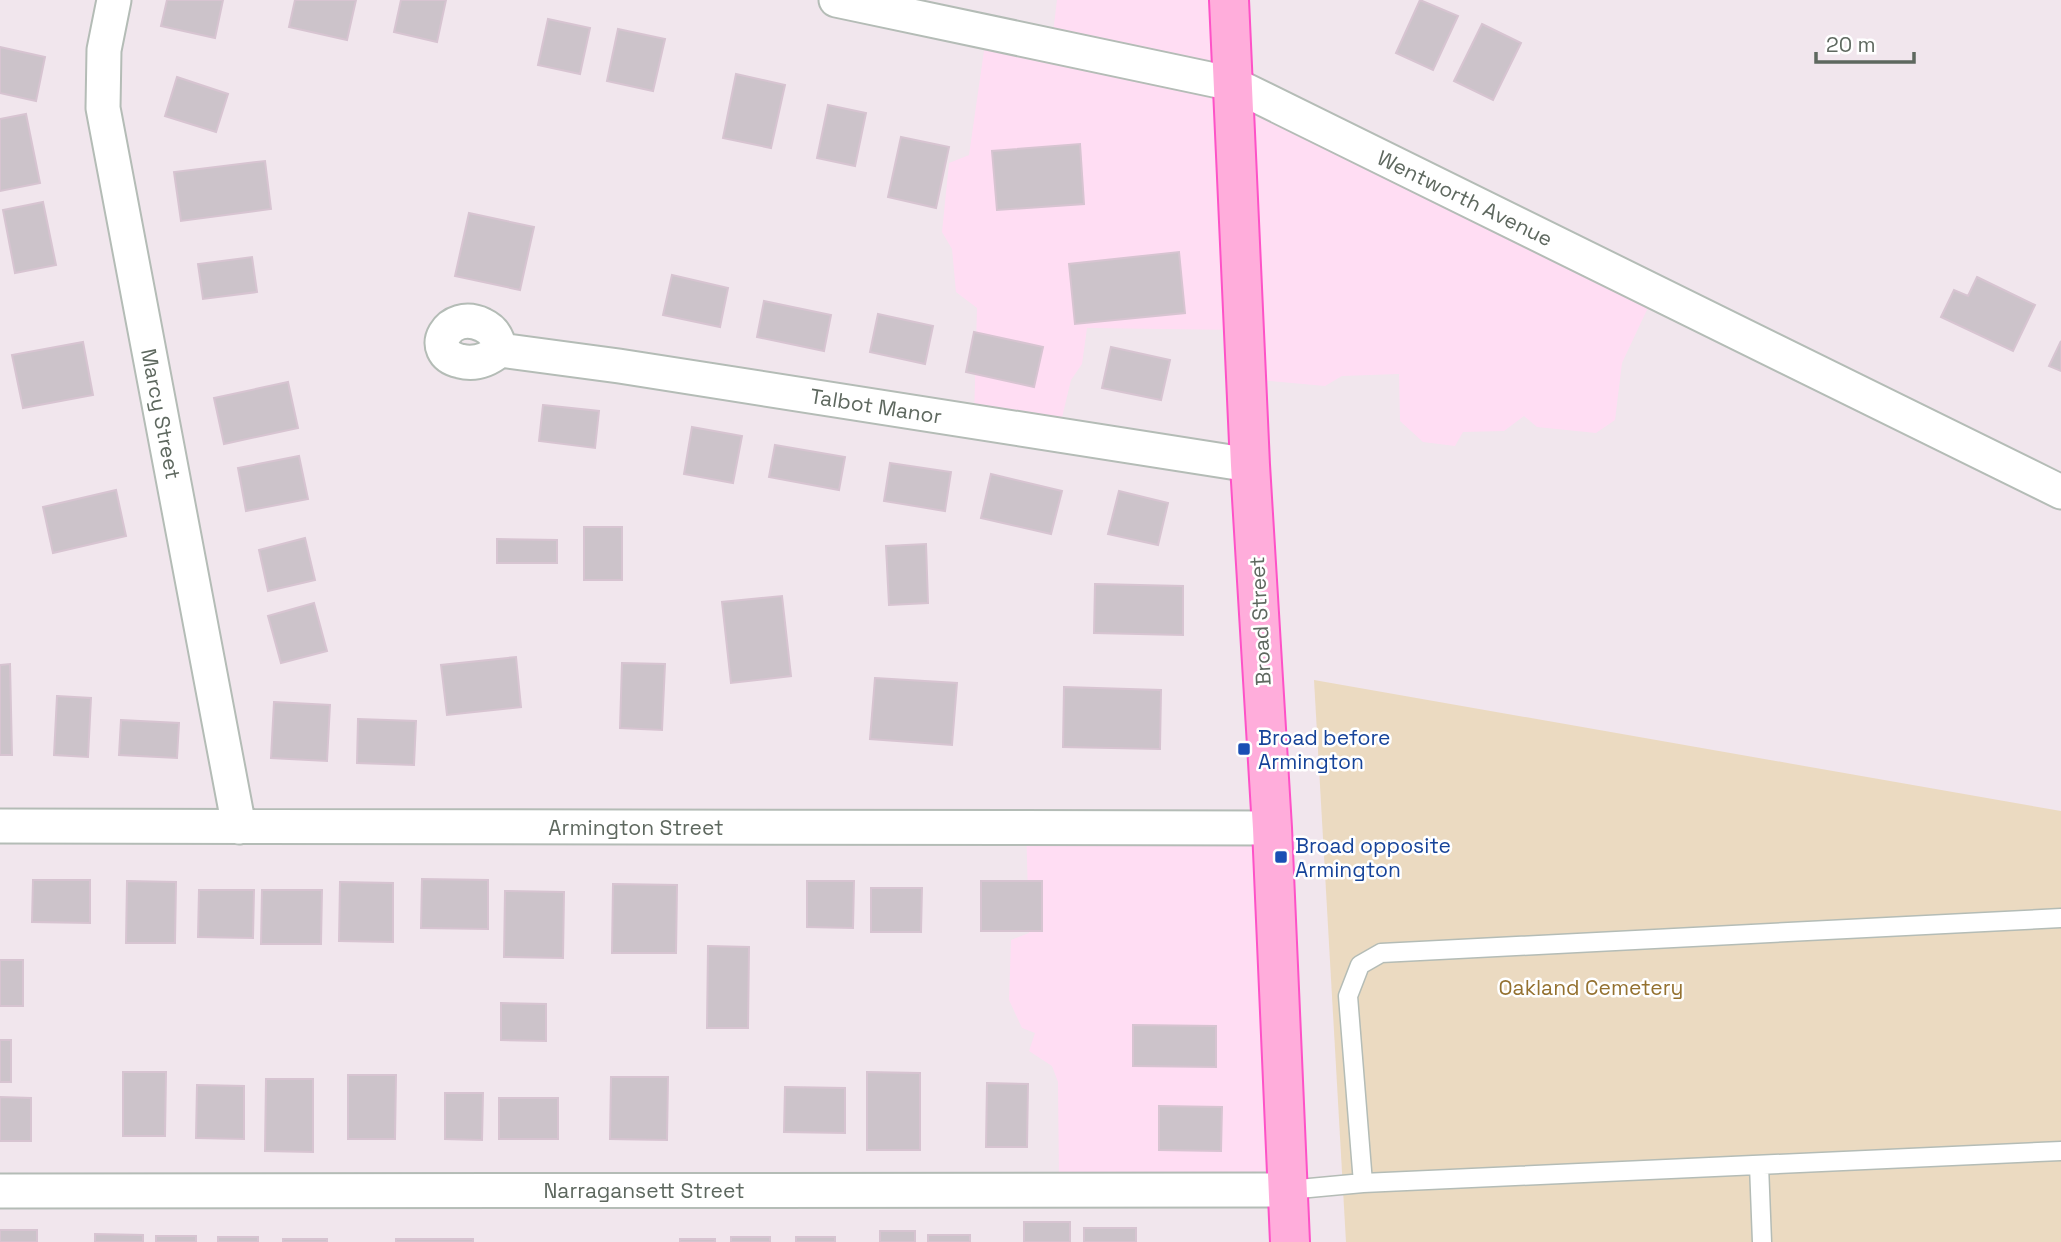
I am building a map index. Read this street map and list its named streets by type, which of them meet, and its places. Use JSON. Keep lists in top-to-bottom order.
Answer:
{
  "streets": {
    "main road": ["Broad Street"],
    "street": [
      "Wentworth Avenue",
      "Talbot Manor",
      "Marcy Street",
      "Armington Street",
      "Narragansett Street"
    ]
  },
  "crossings": [
    ["Wentworth Avenue", "Broad Street"],
    ["Talbot Manor", "Broad Street"],
    ["Marcy Street", "Armington Street"],
    ["Broad Street", "Armington Street"],
    ["Broad Street", "Narragansett Street"]
  ],
  "parks": ["Oakland Cemetery"],
  "places": {
    "transit": ["Broad before Armington", "Broad opposite Armington"]
  },
  "scale_bar": "20 m"
}
